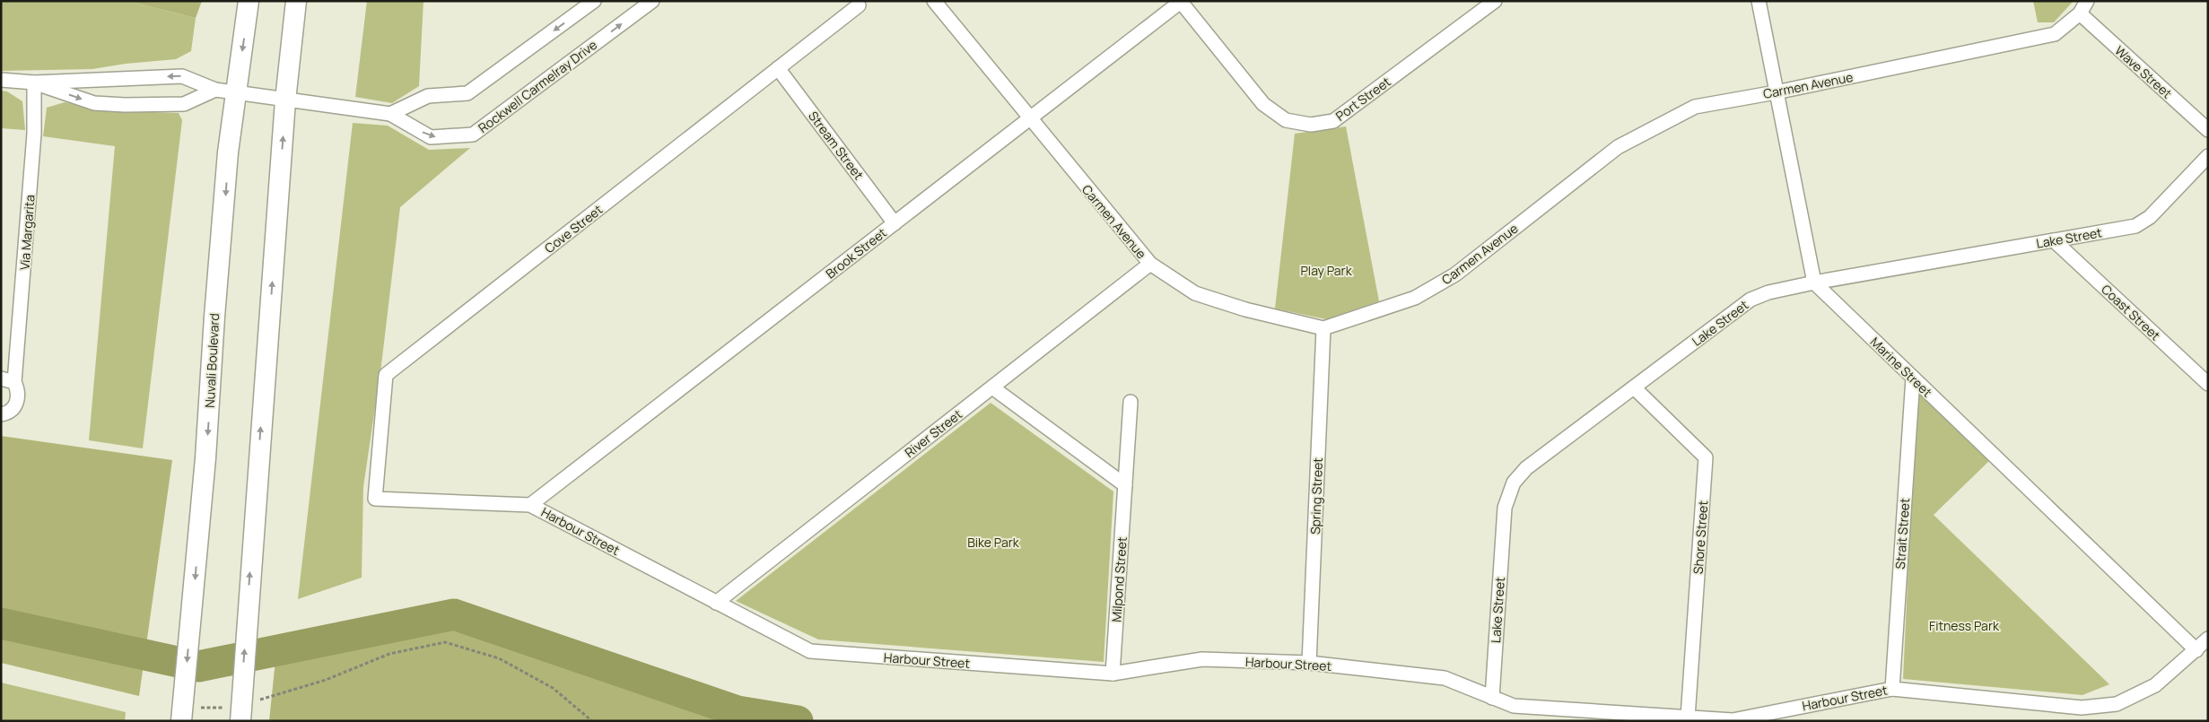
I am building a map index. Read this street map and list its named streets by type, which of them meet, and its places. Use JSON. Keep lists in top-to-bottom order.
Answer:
{
  "streets": {
    "street": [
      "Wave Street",
      "Carmen Avenue",
      "Rockwell Carmelray Drive",
      "Port Street",
      "Stream Street",
      "Cove Street",
      "Via Margarita",
      "Lake Street",
      "Brook Street",
      "Coast Street",
      "Nuvali Boulevard",
      "Marine Street",
      "River Street",
      "Spring Street",
      "Harbour Street",
      "Strait Street",
      "Shore Street",
      "Milpond Street"
    ]
  },
  "crossings": [
    ["Wave Street", "Carmen Avenue"],
    ["Carmen Avenue", "Brook Street"],
    ["Carmen Avenue", "River Street"],
    ["Carmen Avenue", "Spring Street"],
    ["Rockwell Carmelray Drive", "Nuvali Boulevard"],
    ["Port Street", "Brook Street"],
    ["Stream Street", "Cove Street"],
    ["Stream Street", "Brook Street"],
    ["Cove Street", "Harbour Street"],
    ["Lake Street", "Coast Street"],
    ["Lake Street", "Marine Street"],
    ["Lake Street", "Harbour Street"],
    ["Lake Street", "Shore Street"],
    ["Brook Street", "Harbour Street"],
    ["Marine Street", "Harbour Street"],
    ["Marine Street", "Strait Street"],
    ["River Street", "Harbour Street"],
    ["Spring Street", "Harbour Street"],
    ["Harbour Street", "Strait Street"],
    ["Harbour Street", "Shore Street"],
    ["Harbour Street", "Milpond Street"]
  ],
  "parks": ["Play Park", "Bike Park", "Fitness Park"]
}
